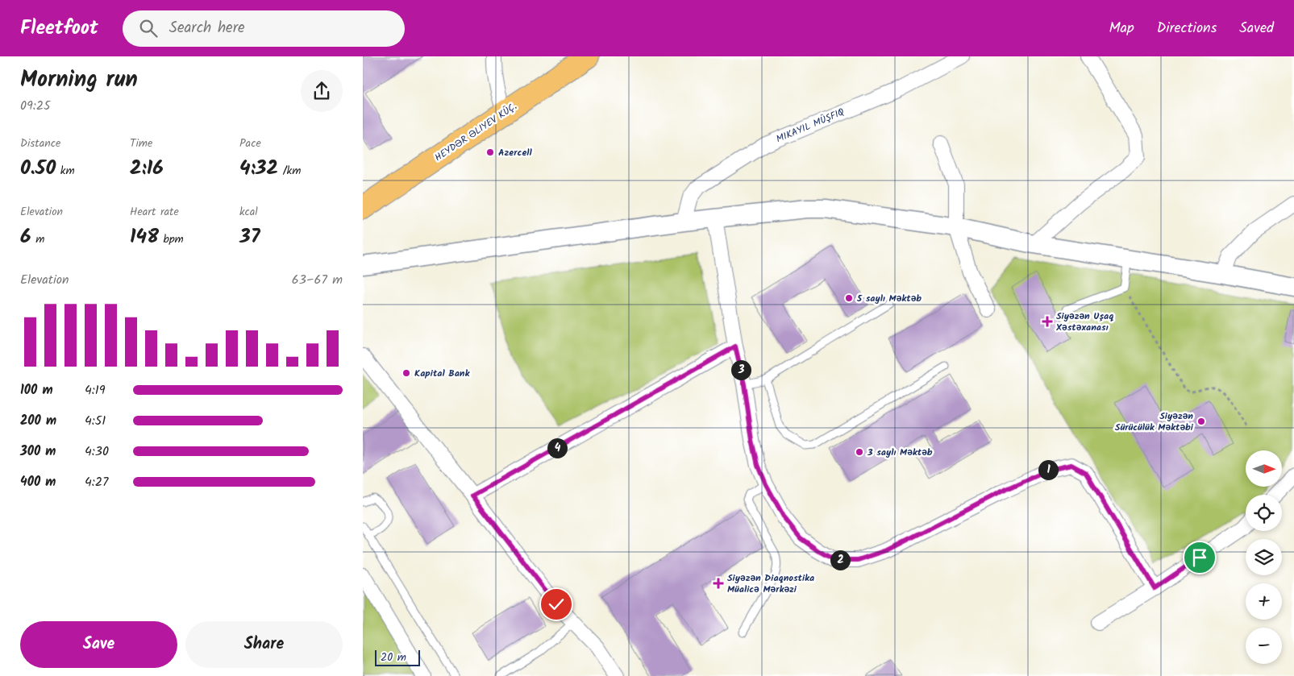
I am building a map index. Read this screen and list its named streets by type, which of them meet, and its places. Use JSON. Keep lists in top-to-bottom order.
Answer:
{
  "streets": {
    "main road": ["HEYDƏR ƏLIYEV KÜÇ."]
  },
  "places": {
    "other": [
      "Azercell",
      "5 saylı Məktəb",
      "Kapital Bank",
      "Siyəzən Sürücülük Məktəbi",
      "3 saylı Məktəb"
    ],
    "health": ["Siyəzən Uşaq Xəstəxanası", "Siyəzən Diaqnostika Müalicə Mərkəzi"]
  },
  "scale_bar": "20 m",
  "north": "right",
  "page": {
    "header": "Fleetfoot",
    "search": "Search here",
    "nav": ["Map", "Directions", "Saved"],
    "heading": ["Morning run", "09:25"],
    "stats": [
      ["Distance", "0.50 km"],
      ["Time", "2:16"],
      ["Pace", "4:32 /km"],
      ["Elevation", "6 m"],
      ["Heart rate", "148 bpm"],
      ["kcal", "37"]
    ],
    "chart": ["Elevation", "63–67 m"],
    "pins": [
      "3",
      "4",
      "1",
      "2"
    ],
    "list": [
      {
        "name": "100 m",
        "note": "4:19"
      },
      {
        "name": "200 m",
        "note": "4:51"
      },
      {
        "name": "300 m",
        "note": "4:30"
      },
      {
        "name": "400 m",
        "note": "4:27"
      }
    ],
    "map_buttons": ["+", "−"],
    "buttons": ["Save", "Share"],
    "scale": "20 m"
  }
}
